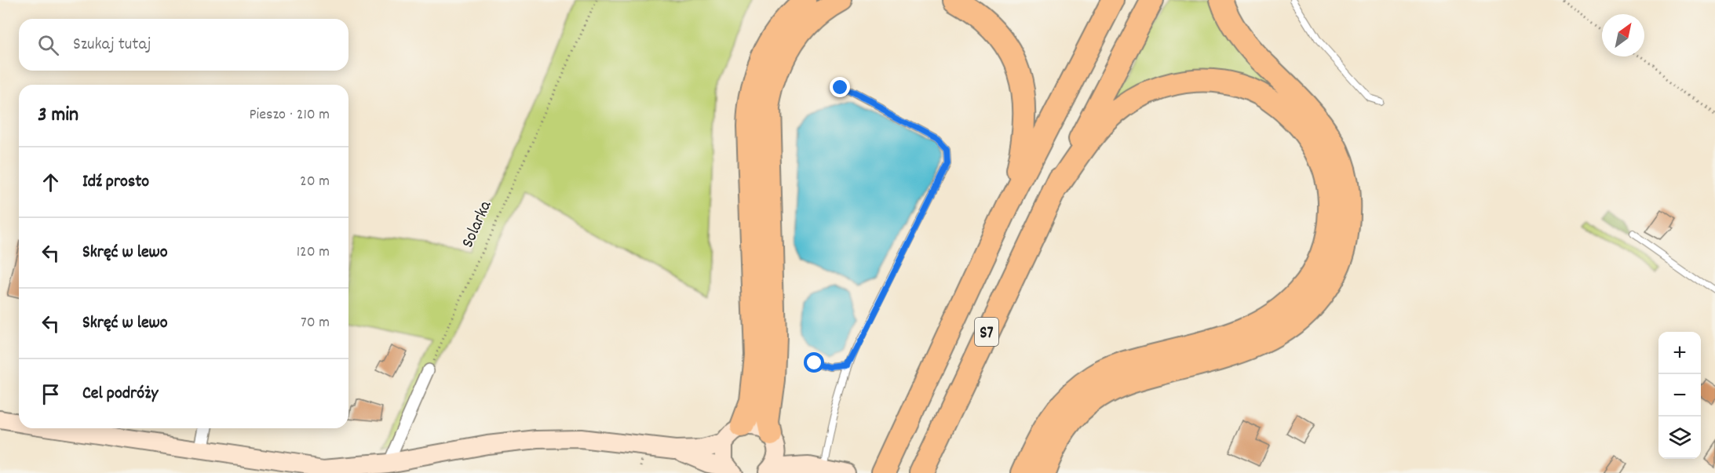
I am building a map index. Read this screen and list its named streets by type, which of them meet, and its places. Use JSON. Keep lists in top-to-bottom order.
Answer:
{
  "streets": {
    "highway": ["S7"],
    "path": ["Solarka"]
  },
  "north": "top right",
  "page": {
    "search": "Szukaj tutaj",
    "heading": ["3 min", "Pieszo · 210 m"],
    "list": [
      ["Idź prosto", "20 m"],
      ["Skręć w lewo", "120 m"],
      ["Skręć w lewo", "70 m"],
      "Cel podróży"
    ],
    "map_buttons": ["+", "−"]
  }
}
